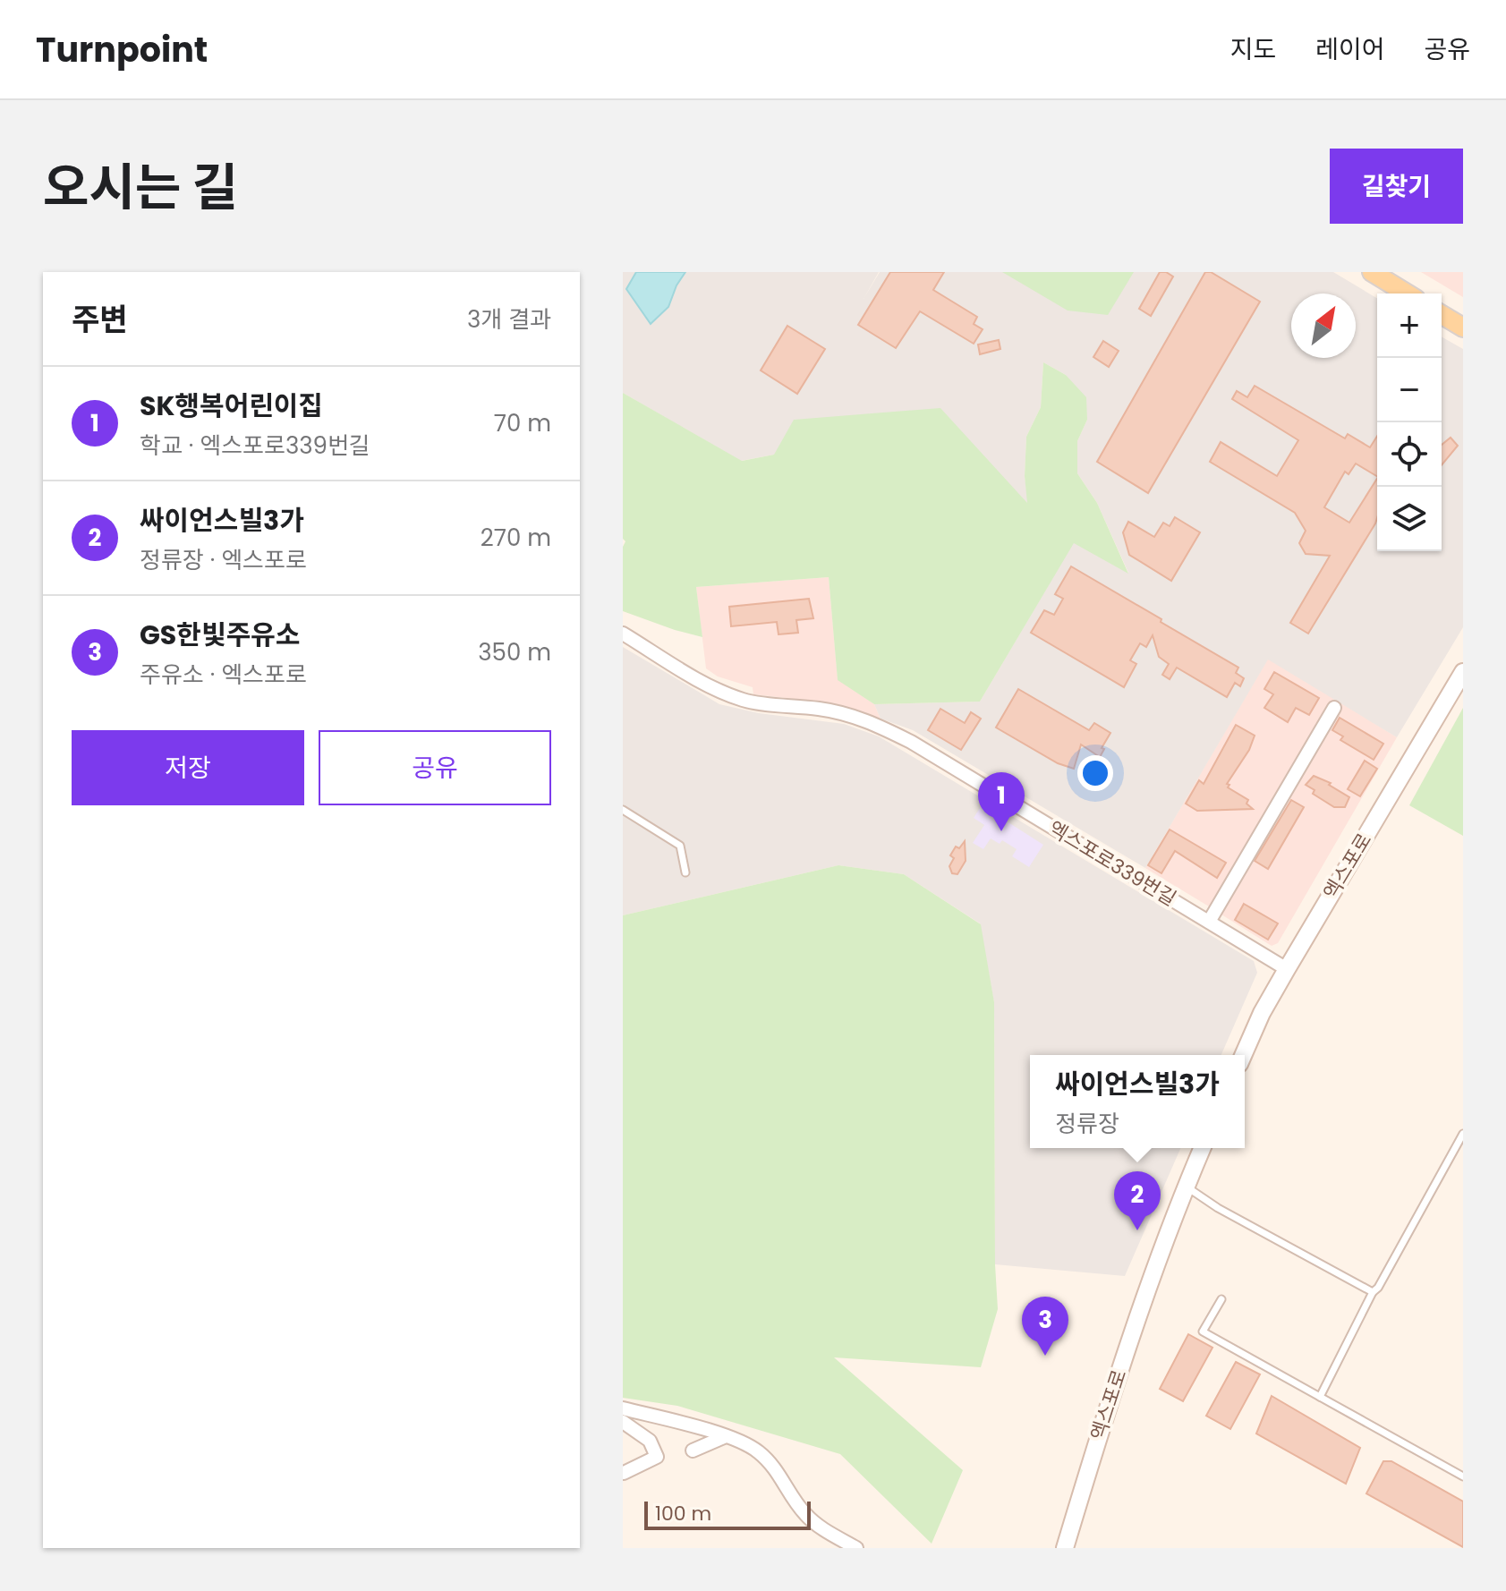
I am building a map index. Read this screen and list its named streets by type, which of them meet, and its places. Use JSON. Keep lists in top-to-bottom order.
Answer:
{
  "streets": {
    "main road": ["엑스포로"],
    "street": ["엑스포로339번길"]
  },
  "crossings": [
    ["엑스포로339번길", "엑스포로"]
  ],
  "scale_bar": "100 m",
  "north": "top right",
  "page": {
    "header": "Turnpoint",
    "nav": ["지도", "레이어", "공유"],
    "title": "오시는 길",
    "buttons": [
      "길찾기",
      ["저장", "공유"]
    ],
    "heading": ["주변", "3개 결과"],
    "map_buttons": ["+", "−"],
    "list": [
      {
        "mark": "1",
        "name": "SK행복어린이집",
        "note": "학교 · 엑스포로339번길",
        "value": "70 m"
      },
      {
        "mark": "2",
        "name": "싸이언스빌3가",
        "note": "정류장 · 엑스포로",
        "value": "270 m"
      },
      {
        "mark": "3",
        "name": "GS한빛주유소",
        "note": "주유소 · 엑스포로",
        "value": "350 m"
      }
    ],
    "pins": ["1", "2", "3"],
    "popup": ["싸이언스빌3가", "정류장"],
    "scale": "100 m"
  }
}
